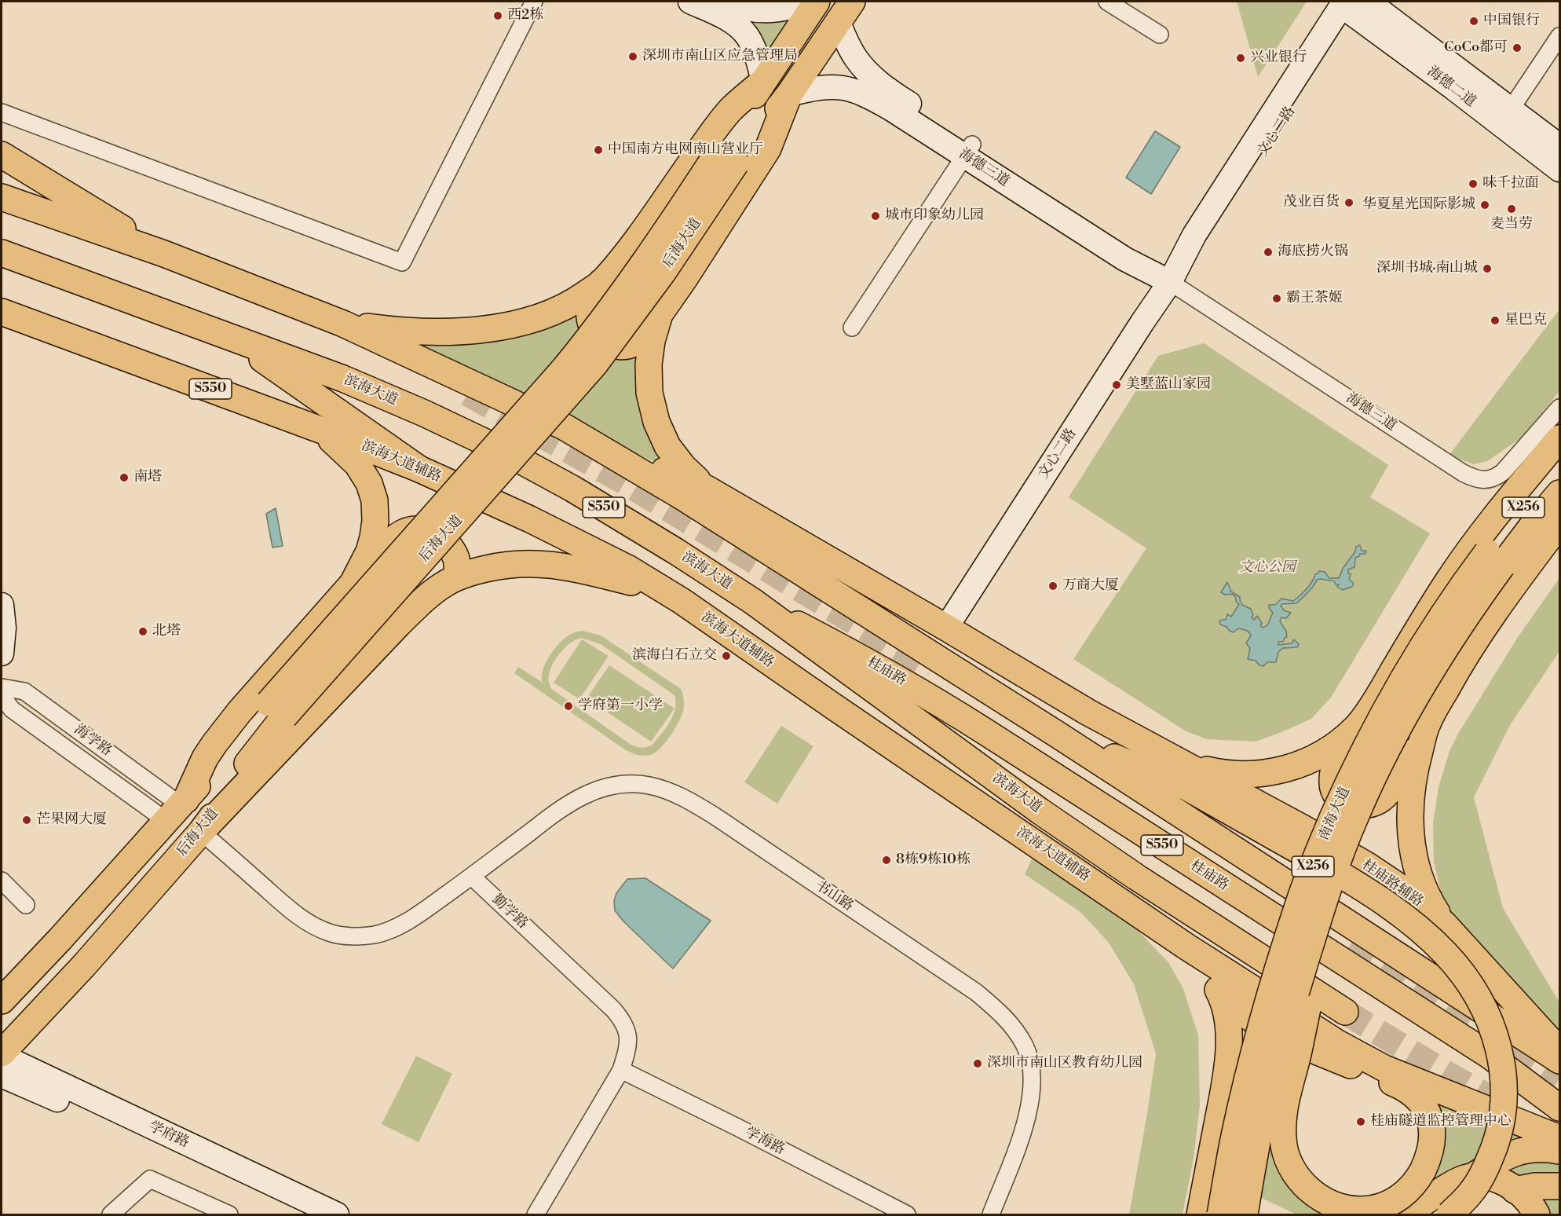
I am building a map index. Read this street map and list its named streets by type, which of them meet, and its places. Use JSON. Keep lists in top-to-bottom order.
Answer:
{
  "streets": {
    "main road": [
      "后海大道",
      "S550",
      "滨海大道",
      "滨海大道辅路",
      "X256",
      "桂庙路",
      "南海大道",
      "桂庙路辅路"
    ],
    "street": [
      "海德二道",
      "文心二路",
      "海德三道",
      "海学路",
      "书山路",
      "勤学路",
      "学府路",
      "学海路"
    ]
  },
  "crossings": [
    ["海德二道", "文心二路"],
    ["文心二路", "海德三道"],
    ["海德三道", "后海大道"],
    ["后海大道", "海学路"],
    ["后海大道", "学府路"],
    ["滨海大道", "桂庙路"],
    ["书山路", "勤学路"],
    ["勤学路", "学海路"]
  ],
  "parks": ["文心公园"],
  "places": [
    "西2栋",
    "中国银行",
    "CoCo都可",
    "深圳市南山区应急管理局",
    "兴业银行",
    "中国南方电网南山营业厅",
    "味千拉面",
    "茂业百货",
    "华夏星光国际影城",
    "麦当劳",
    "城市印象幼儿园",
    "海底捞火锅",
    "深圳书城·南山城",
    "霸王茶姬",
    "星巴克",
    "美墅蓝山家园",
    "南塔",
    "万商大厦",
    "北塔",
    "滨海白石立交",
    "学府第一小学",
    "芒果网大厦",
    "8栋9栋10栋",
    "深圳市南山区教育幼儿园",
    "桂庙隧道监控管理中心"
  ]
}
